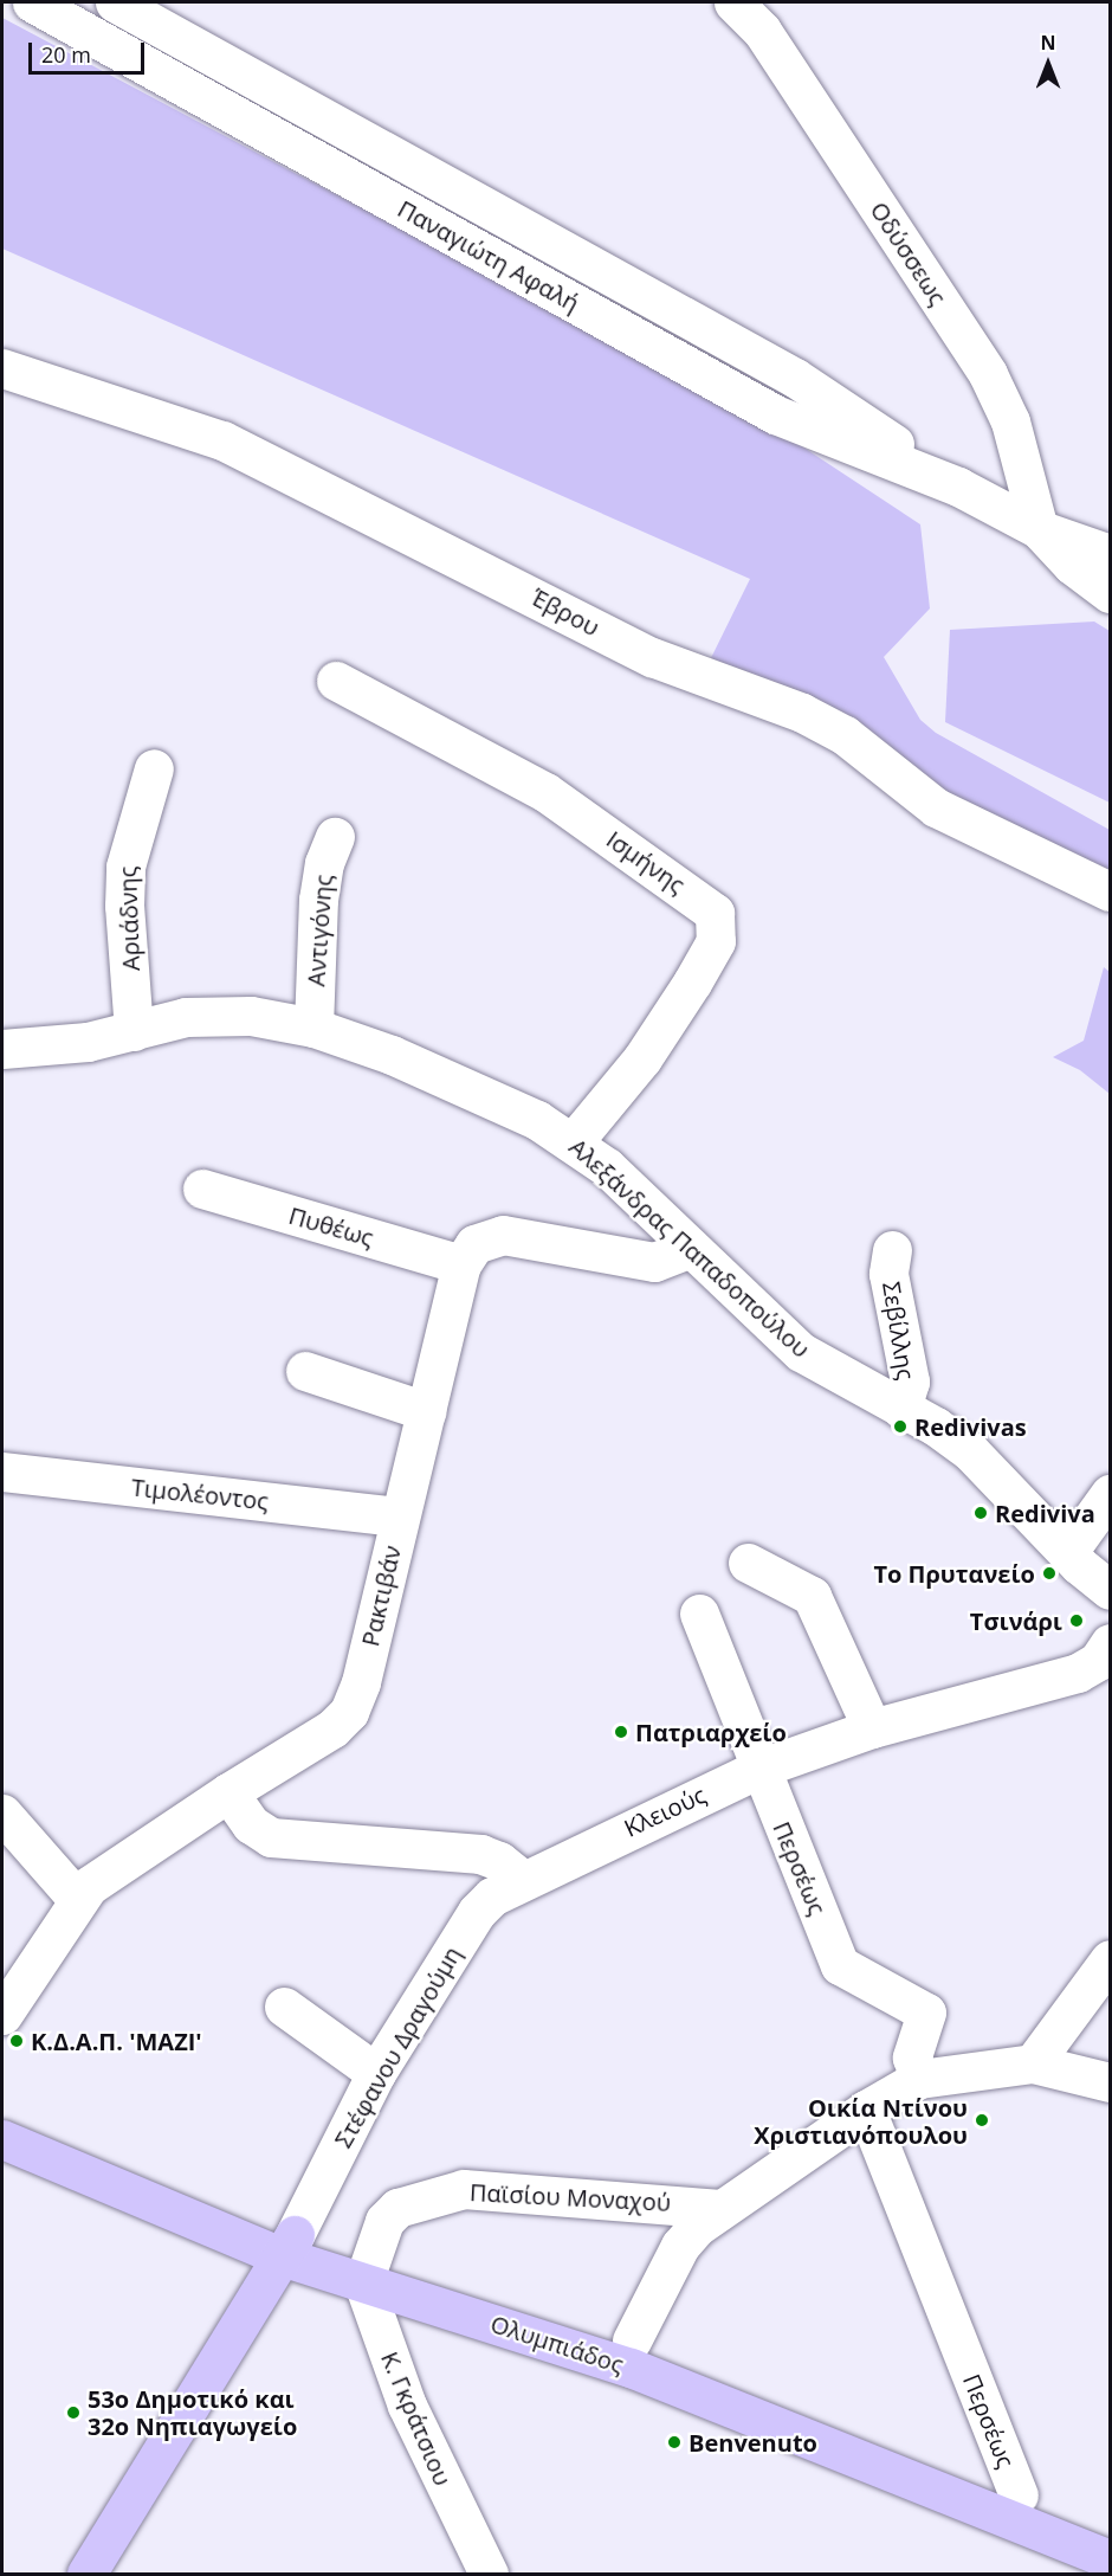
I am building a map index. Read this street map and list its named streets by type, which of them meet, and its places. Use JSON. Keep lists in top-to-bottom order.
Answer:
{
  "streets": {
    "main road": ["Ολυμπιάδος"],
    "street": [
      "Οδύσσεως",
      "Παναγιώτη Αφαλή",
      "Έβρου",
      "Ισμήνης",
      "Αριάδνης",
      "Αντιγόνης",
      "Πυθέως",
      "Αλεξάνδρας Παπαδοπούλου",
      "Σεβίλλης",
      "Τιμολέοντος",
      "Ρακτιβάν",
      "Κλειούς",
      "Περσέως",
      "Στέφανου Δραγούμη",
      "Παϊσίου Μοναχού",
      "Κ. Γκράτσιου"
    ]
  },
  "crossings": [
    ["Οδύσσεως", "Παναγιώτη Αφαλή"],
    ["Ισμήνης", "Αλεξάνδρας Παπαδοπούλου"],
    ["Αριάδνης", "Αλεξάνδρας Παπαδοπούλου"],
    ["Αντιγόνης", "Αλεξάνδρας Παπαδοπούλου"],
    ["Πυθέως", "Ρακτιβάν"],
    ["Αλεξάνδρας Παπαδοπούλου", "Σεβίλλης"],
    ["Αλεξάνδρας Παπαδοπούλου", "Ρακτιβάν"],
    ["Τιμολέοντος", "Ρακτιβάν"],
    ["Κλειούς", "Περσέως"],
    ["Κλειούς", "Στέφανου Δραγούμη"],
    ["Περσέως", "Ολυμπιάδος"],
    ["Στέφανου Δραγούμη", "Ολυμπιάδος"],
    ["Παϊσίου Μοναχού", "Ολυμπιάδος"],
    ["Παϊσίου Μοναχού", "Κ. Γκράτσιου"],
    ["Ολυμπιάδος", "Κ. Γκράτσιου"]
  ],
  "places": [
    "Redivivas",
    "Rediviva",
    "Το Πρυτανείο",
    "Τσινάρι",
    "Πατριαρχείο",
    "Κ.Δ.Α.Π. 'ΜΑΖΙ'",
    "Οικία Ντίνου Χριστιανόπουλου",
    "53ο Δημοτικό και 32ο Νηπιαγωγείο",
    "Benvenuto"
  ],
  "scale_bar": "20 m",
  "north": "top"
}
